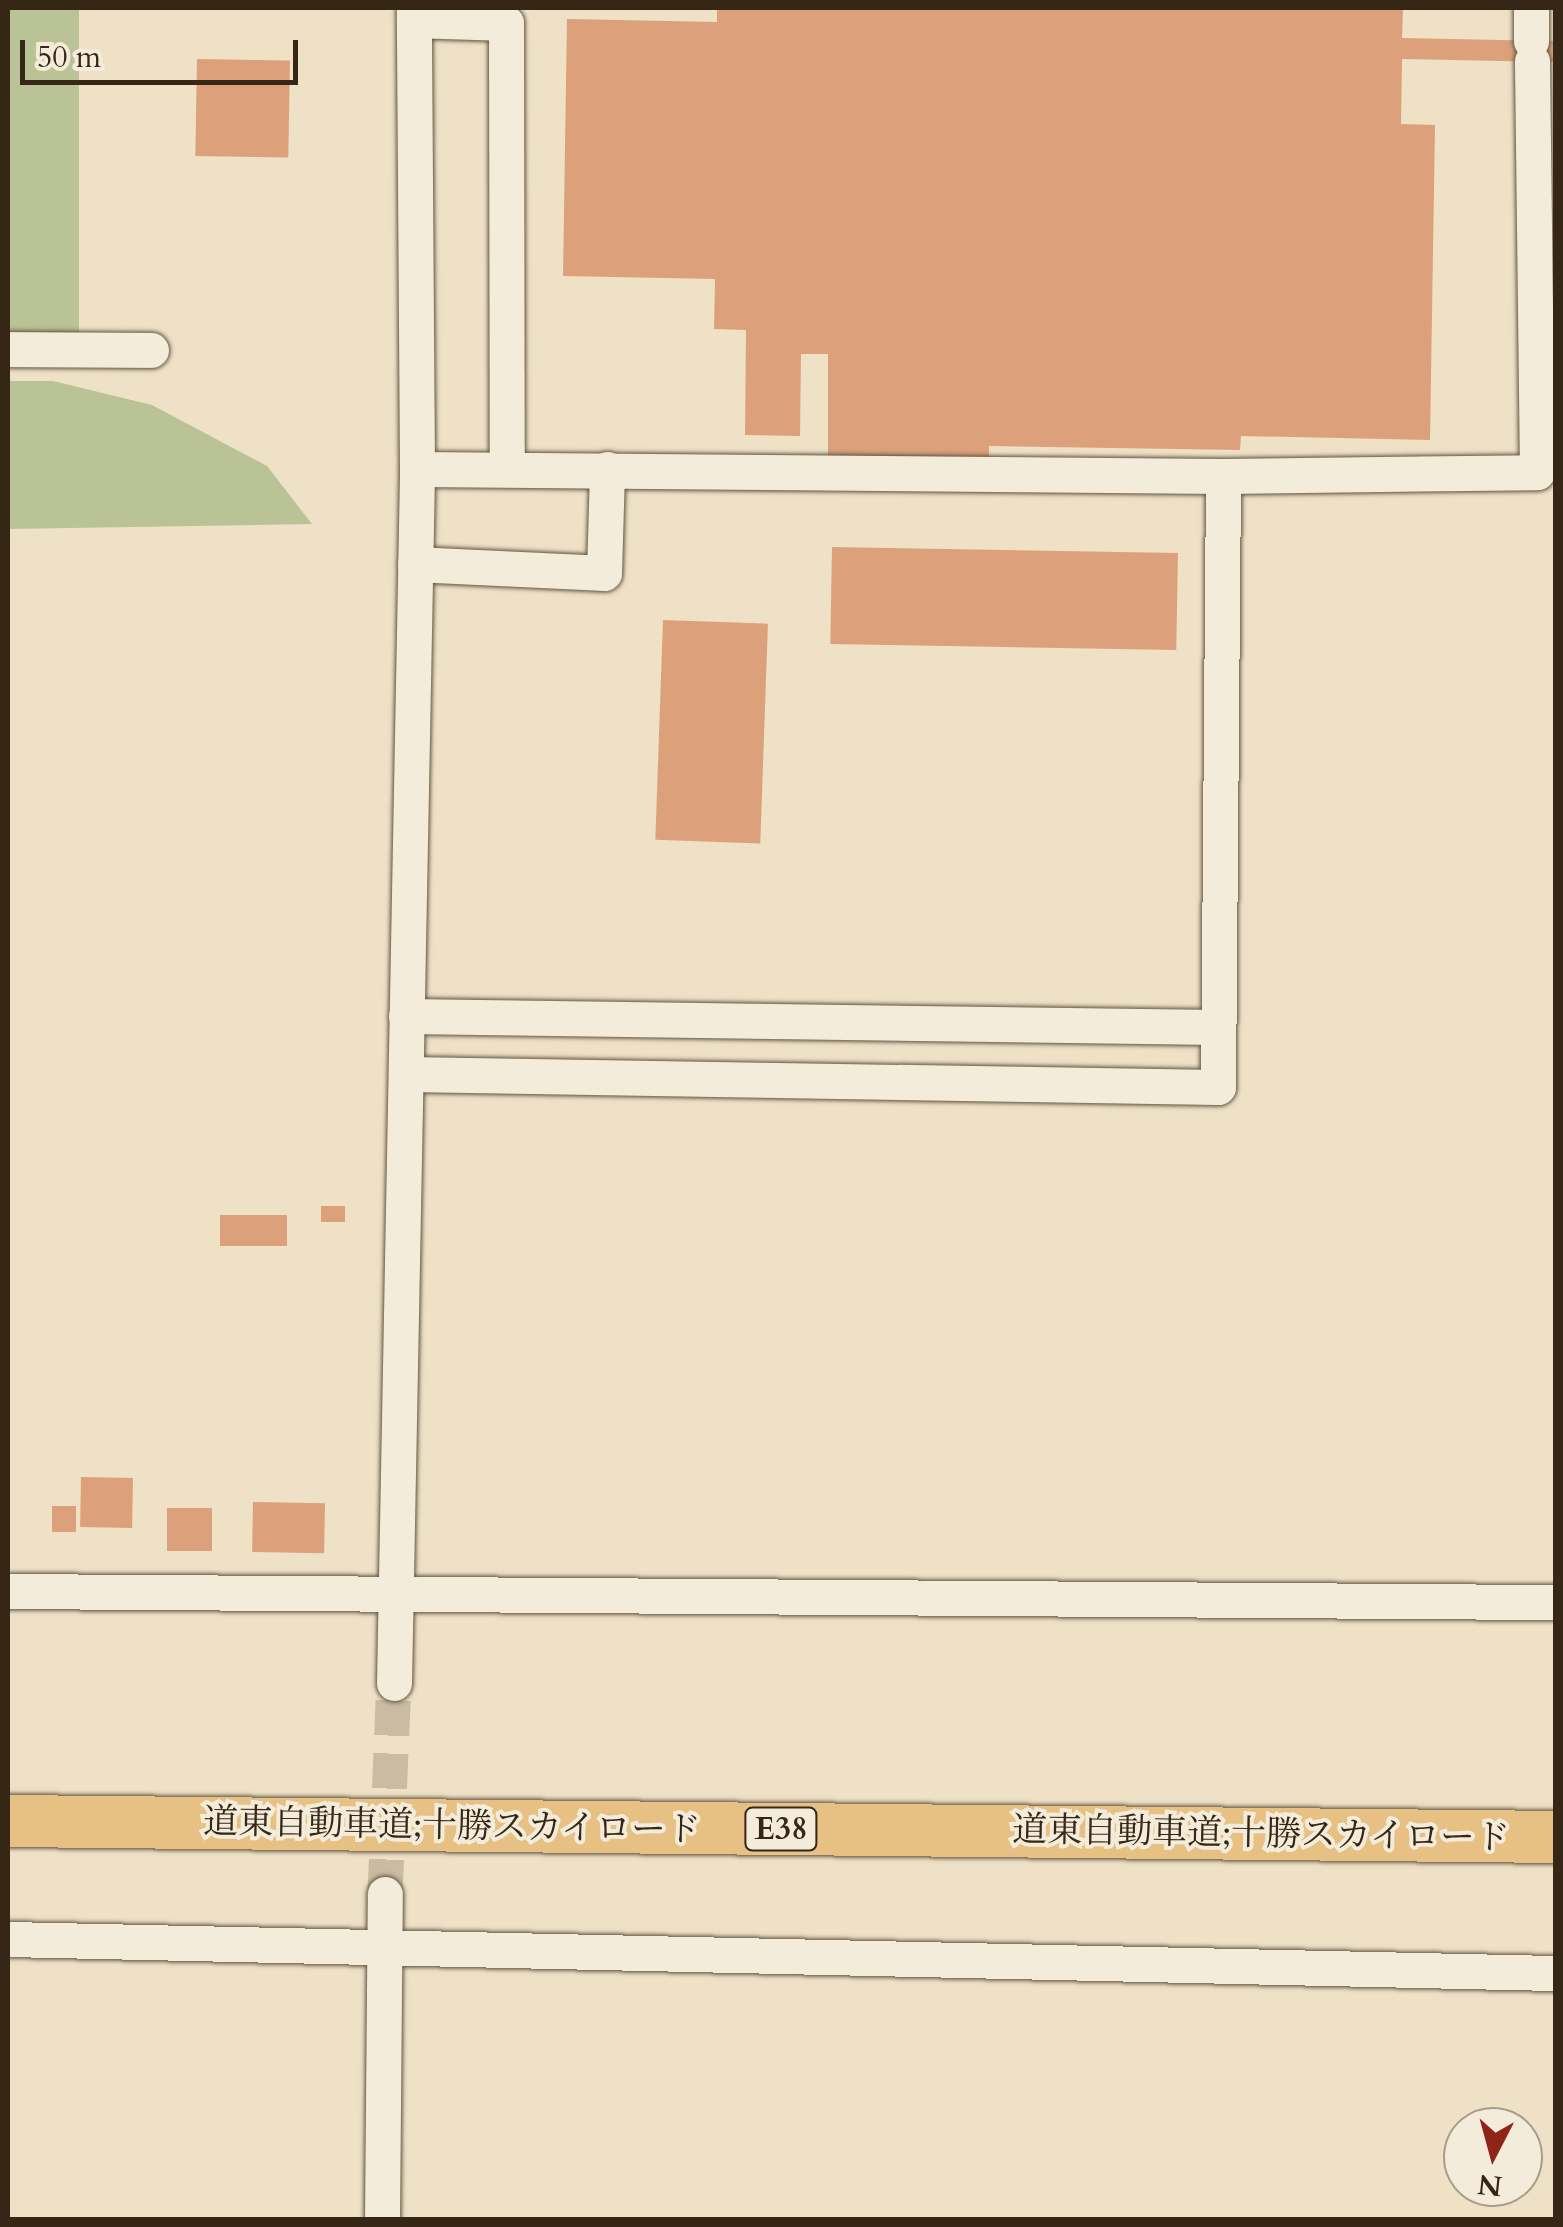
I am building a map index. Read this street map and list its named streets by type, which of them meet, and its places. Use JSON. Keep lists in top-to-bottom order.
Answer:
{
  "streets": {
    "highway": ["道東自動車道;十勝スカイロード", "E38"]
  },
  "scale_bar": "50 m",
  "north": "bottom"
}
